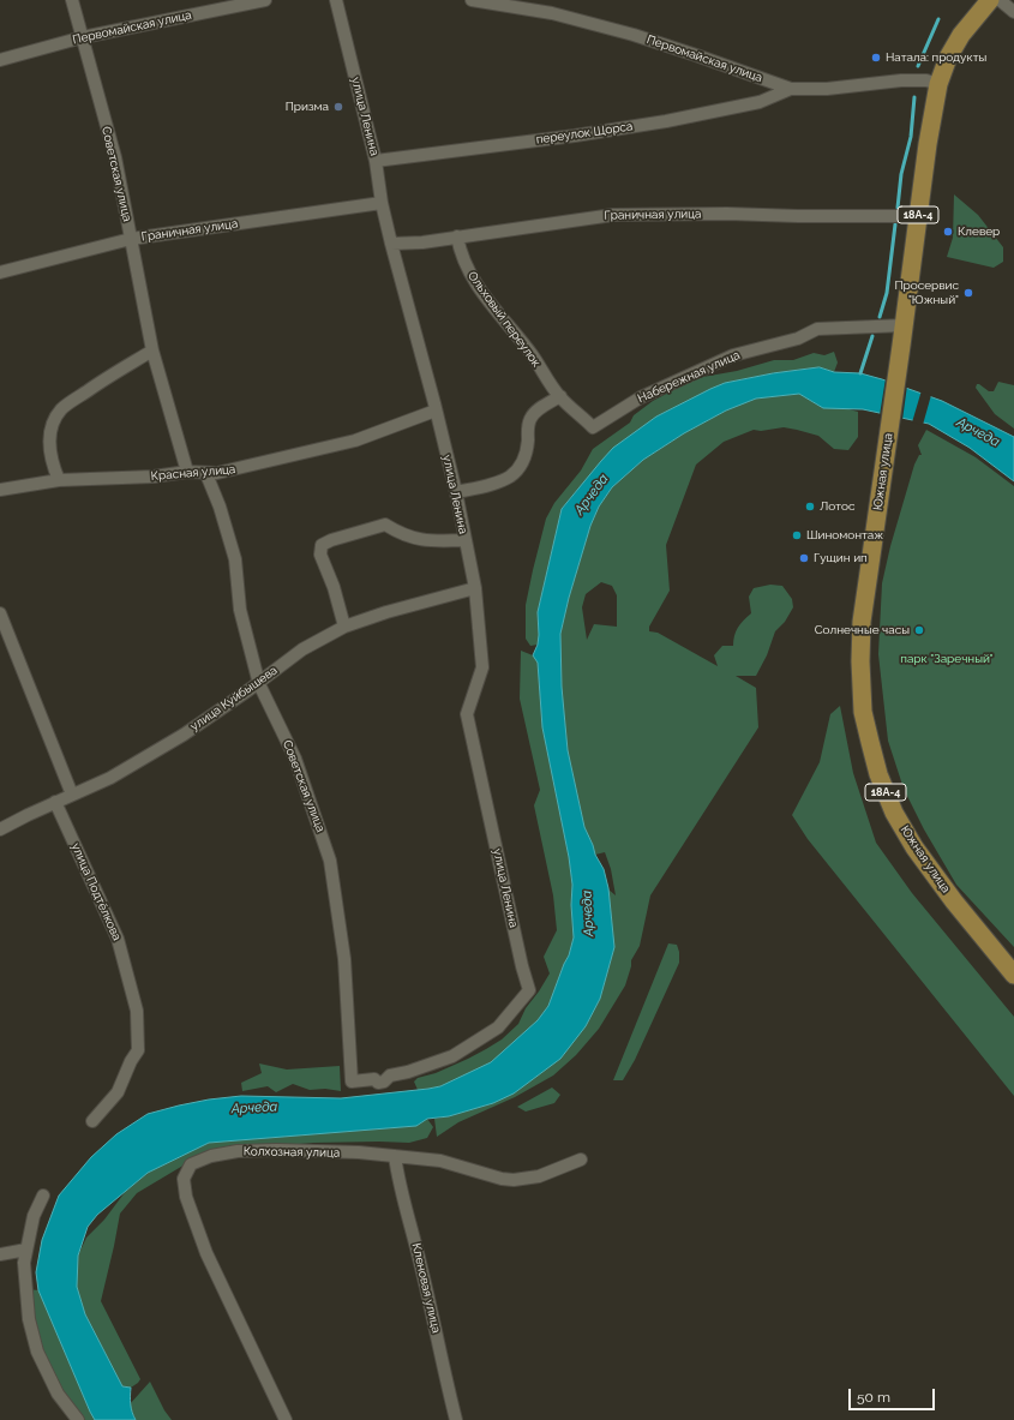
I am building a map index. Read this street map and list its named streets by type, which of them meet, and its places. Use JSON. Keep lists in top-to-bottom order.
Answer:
{
  "streets": {
    "main road": ["18А-4", "Южная улица"],
    "street": [
      "Первомайская улица",
      "улица Ленина",
      "переулок Щорса",
      "Советская улица",
      "Граничная улица",
      "Ольховый переулок",
      "Набережная улица",
      "Красная улица",
      "улица Куйбышева",
      "улица Подтёлкова",
      "Колхозная улица",
      "Кленовая улица"
    ]
  },
  "crossings": [
    ["Первомайская улица", "переулок Щорса"],
    ["Первомайская улица", "Советская улица"],
    ["Первомайская улица", "Южная улица"],
    ["улица Ленина", "переулок Щорса"],
    ["улица Ленина", "Советская улица"],
    ["улица Ленина", "Граничная улица"],
    ["улица Ленина", "Красная улица"],
    ["улица Ленина", "улица Куйбышева"],
    ["Советская улица", "Граничная улица"],
    ["Советская улица", "Красная улица"],
    ["Советская улица", "улица Куйбышева"],
    ["Граничная улица", "Ольховый переулок"],
    ["Граничная улица", "Южная улица"],
    ["Ольховый переулок", "Набережная улица"],
    ["Набережная улица", "Южная улица"],
    ["улица Куйбышева", "улица Подтёлкова"],
    ["Колхозная улица", "Кленовая улица"]
  ],
  "water": ["Арчеда"],
  "parks": ["парк \"Заречный\""],
  "places": [
    "Натала: продукты",
    "Призма",
    "Клевер",
    "Просервис \"Южный\"",
    "Лотос",
    "Шиномонтаж",
    "Гущин ип",
    "Солнечные часы"
  ],
  "scale_bar": "50 m"
}
